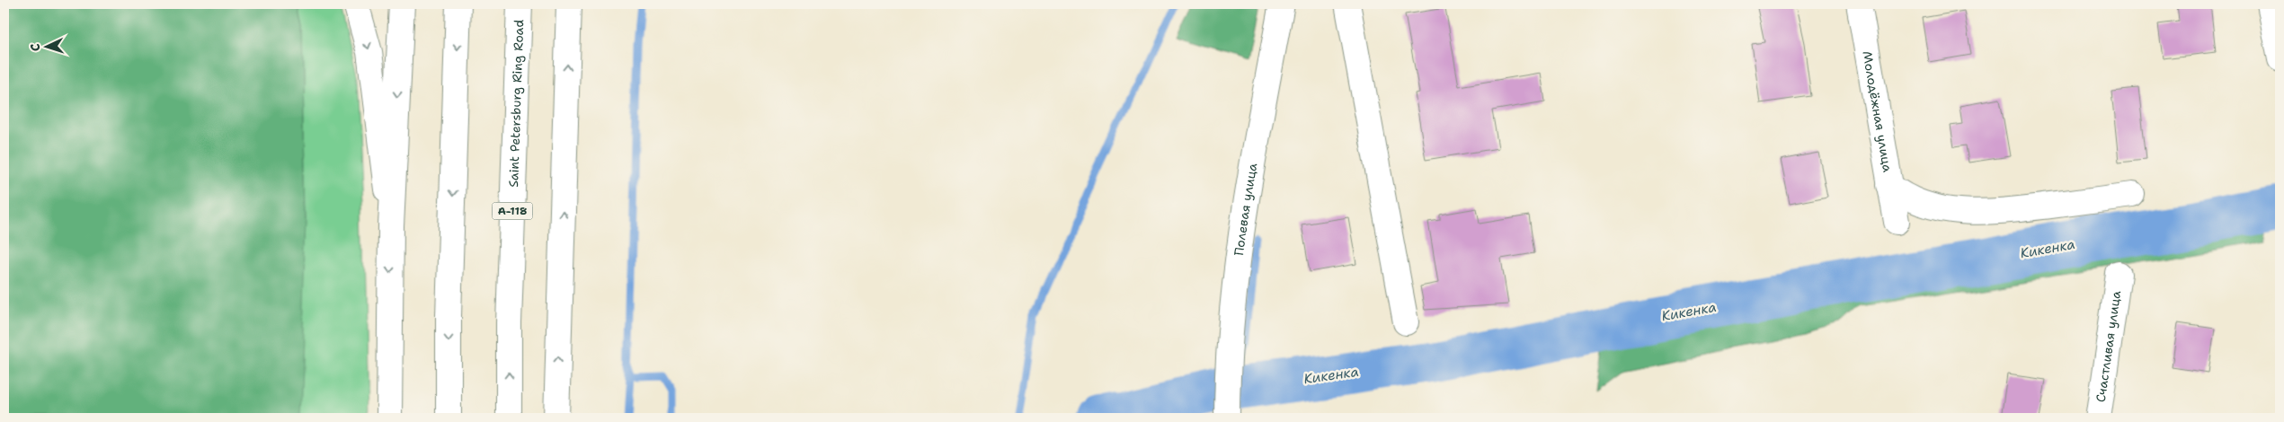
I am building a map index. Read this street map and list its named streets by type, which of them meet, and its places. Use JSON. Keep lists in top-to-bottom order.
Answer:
{
  "streets": {
    "main road": [
      "Saint Petersburg Ring Road",
      "Молодёжная улица",
      "Полевая улица",
      "А-118",
      "Счастливая улица"
    ]
  },
  "water": ["Кикенка"],
  "north": "left"
}
